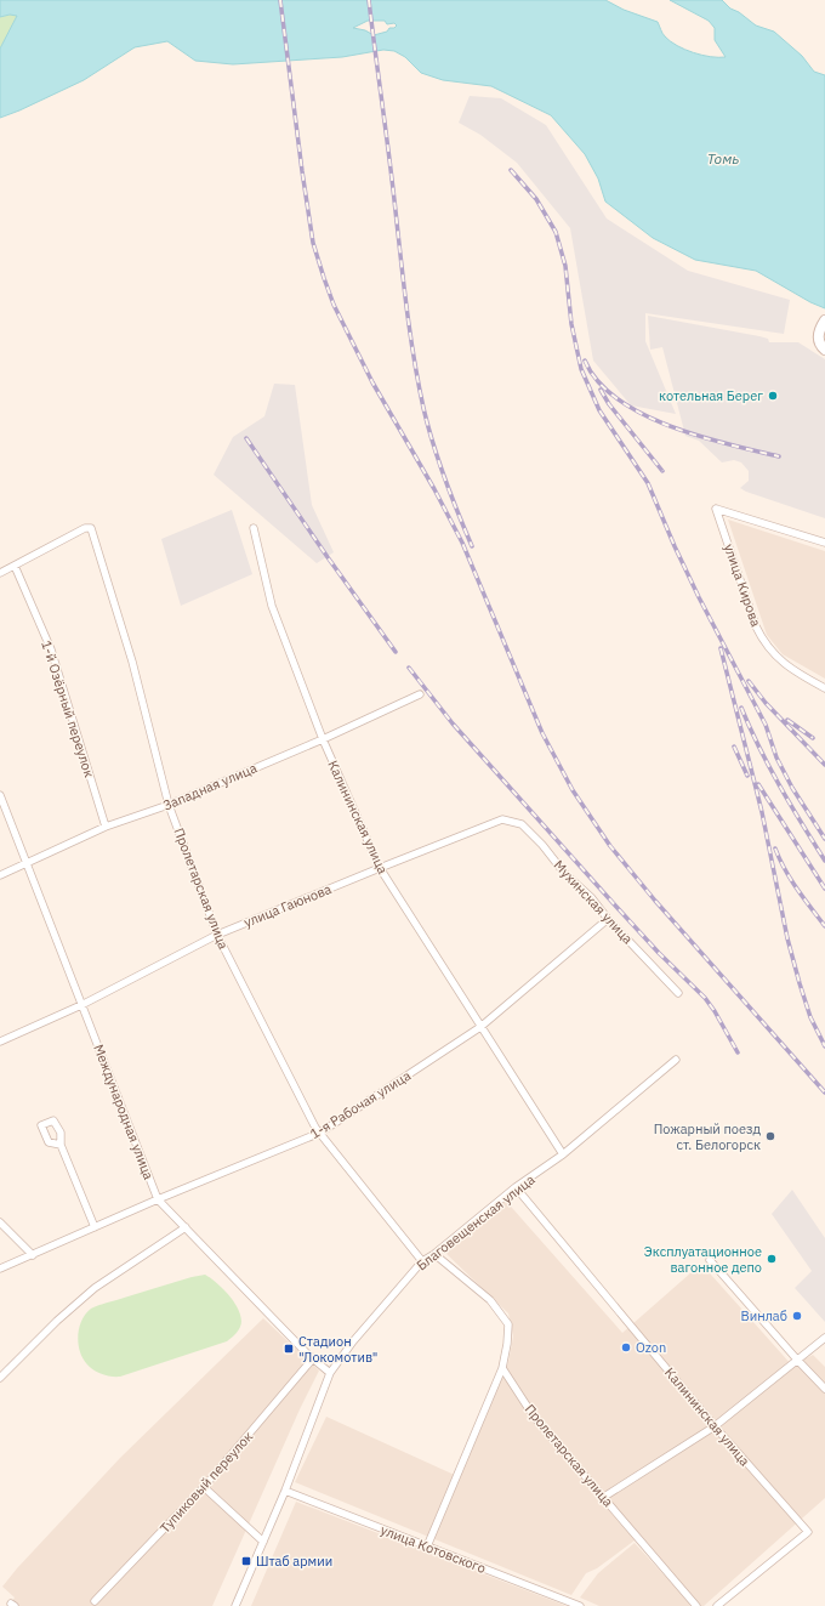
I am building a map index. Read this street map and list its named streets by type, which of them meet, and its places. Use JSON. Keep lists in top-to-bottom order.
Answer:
{
  "streets": {
    "street": [
      "улица Кирова",
      "1-й Озёрный переулок",
      "Западная улица",
      "Калининская улица",
      "Пролетарская улица",
      "Мухинская улица",
      "улица Гаюнова",
      "1-я Рабочая улица",
      "Международная улица",
      "Благовещенская улица",
      "Тупиковый переулок",
      "улица Котовского"
    ]
  },
  "crossings": [
    ["1-й Озёрный переулок", "Западная улица"],
    ["1-й Озёрный переулок", "Пролетарская улица"],
    ["Западная улица", "Калининская улица"],
    ["Западная улица", "Пролетарская улица"],
    ["Западная улица", "Международная улица"],
    ["Калининская улица", "улица Гаюнова"],
    ["Калининская улица", "1-я Рабочая улица"],
    ["Калининская улица", "Благовещенская улица"],
    ["Пролетарская улица", "улица Гаюнова"],
    ["Пролетарская улица", "1-я Рабочая улица"],
    ["Пролетарская улица", "Благовещенская улица"],
    ["Мухинская улица", "улица Гаюнова"],
    ["Мухинская улица", "1-я Рабочая улица"],
    ["улица Гаюнова", "Международная улица"],
    ["1-я Рабочая улица", "Международная улица"],
    ["Международная улица", "Благовещенская улица"],
    ["Международная улица", "Тупиковый переулок"],
    ["Благовещенская улица", "улица Котовского"]
  ],
  "water": ["Томь"],
  "places": {
    "other": [
      "котельная Берег",
      "Пожарный поезд ст. Белогорск",
      "Эксплуатационное вагонное депо",
      "Винлаб",
      "Ozon"
    ],
    "transit": ["Стадион \"Локомотив\"", "Штаб армии"]
  }
}
